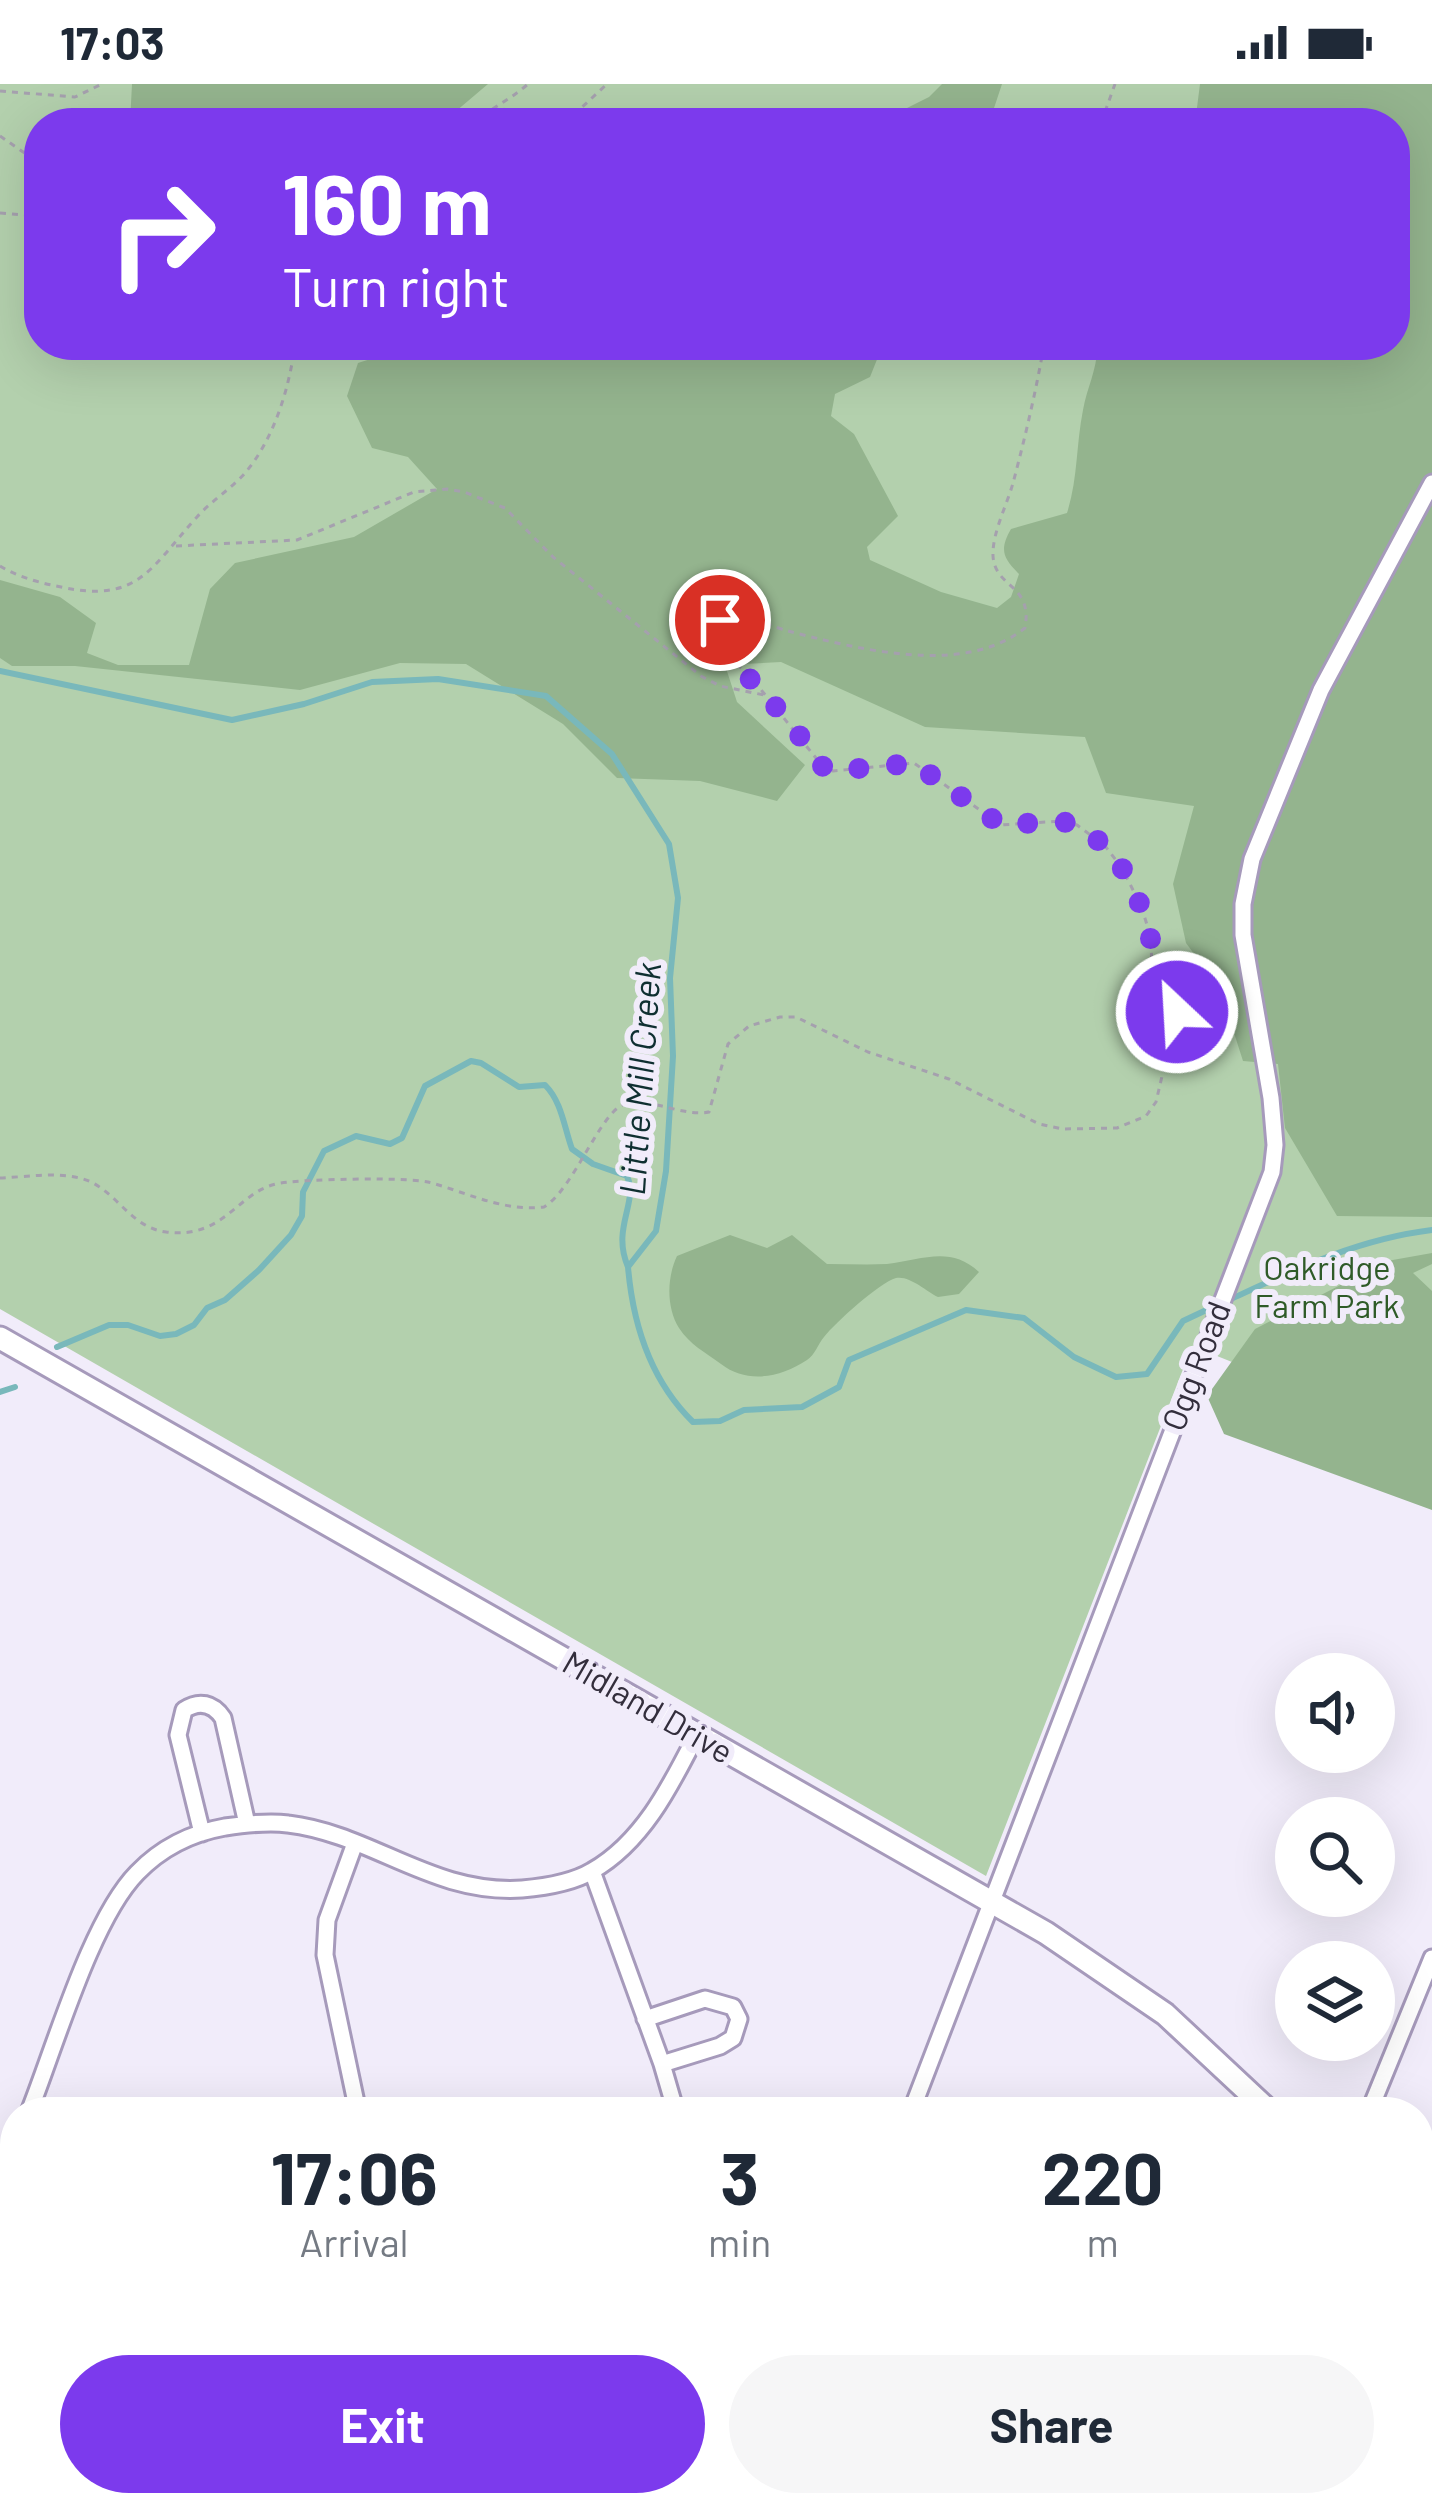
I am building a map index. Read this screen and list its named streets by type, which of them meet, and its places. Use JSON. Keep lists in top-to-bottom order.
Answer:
{
  "streets": {
    "main road": ["Midland Drive"],
    "street": ["Ogg Road"]
  },
  "crossings": [
    ["Ogg Road", "Midland Drive"]
  ],
  "water": ["Little Mill Creek"],
  "parks": ["Oakridge Farm Park"],
  "page": {
    "status": "17:03",
    "turn": ["160 m", "Turn right"],
    "eta": [
      "17:06",
      "Arrival",
      "3",
      "min",
      "220",
      "m"
    ],
    "buttons": ["Exit", "Share"]
  }
}
